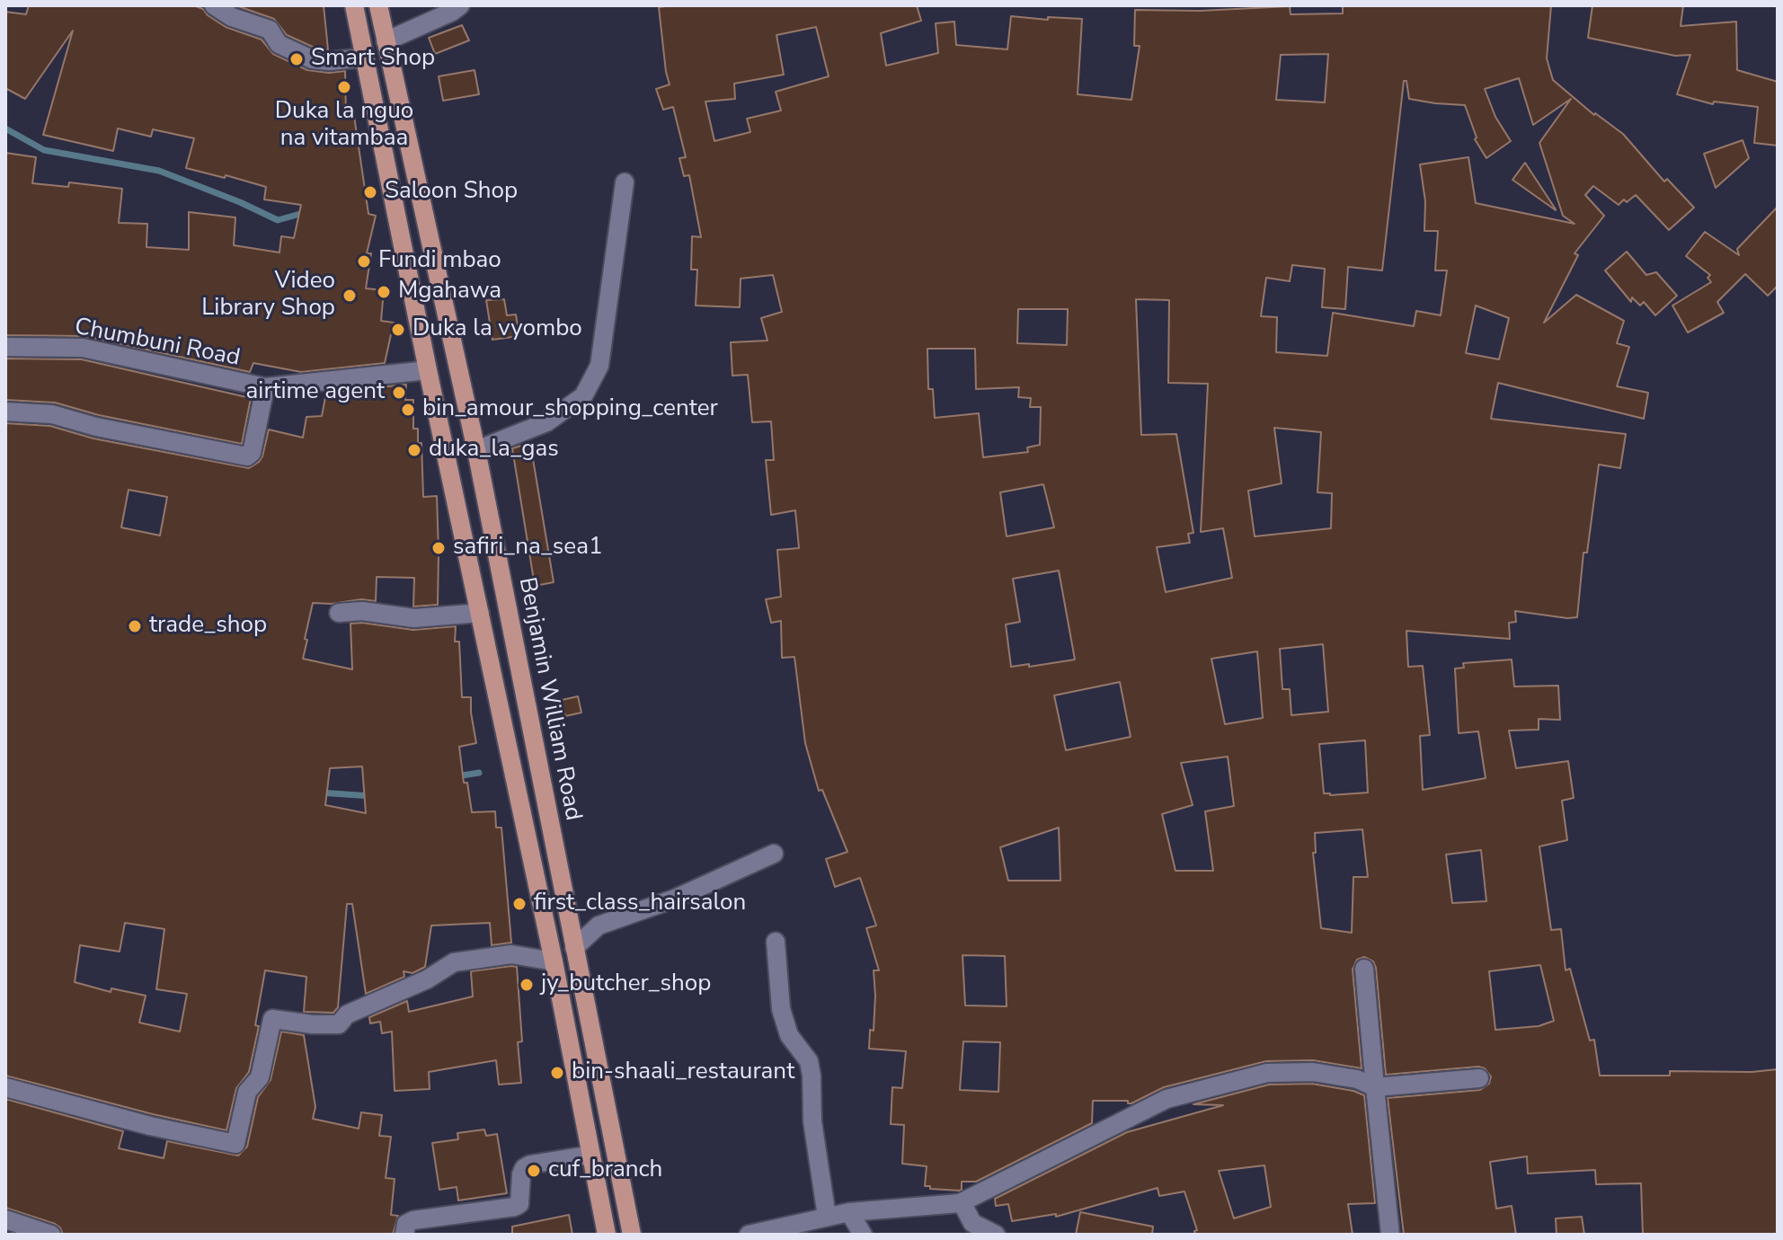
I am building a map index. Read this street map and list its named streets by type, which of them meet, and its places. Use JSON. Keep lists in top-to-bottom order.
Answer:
{
  "streets": {
    "main road": ["Benjamin William Road"],
    "street": ["Chumbuni Road"]
  },
  "crossings": [
    ["Chumbuni Road", "Benjamin William Road"]
  ],
  "places": [
    "Smart Shop",
    "Duka la nguo na vitambaa",
    "Saloon Shop",
    "Fundi mbao",
    "Mgahawa",
    "Video Library Shop",
    "Duka la vyombo",
    "airtime agent",
    "bin_amour_shopping_center",
    "duka_la_gas",
    "safiri_na_sea1",
    "trade_shop",
    "first_class_hairsalon",
    "jy_butcher_shop",
    "bin-shaali_restaurant",
    "cuf_branch"
  ]
}
